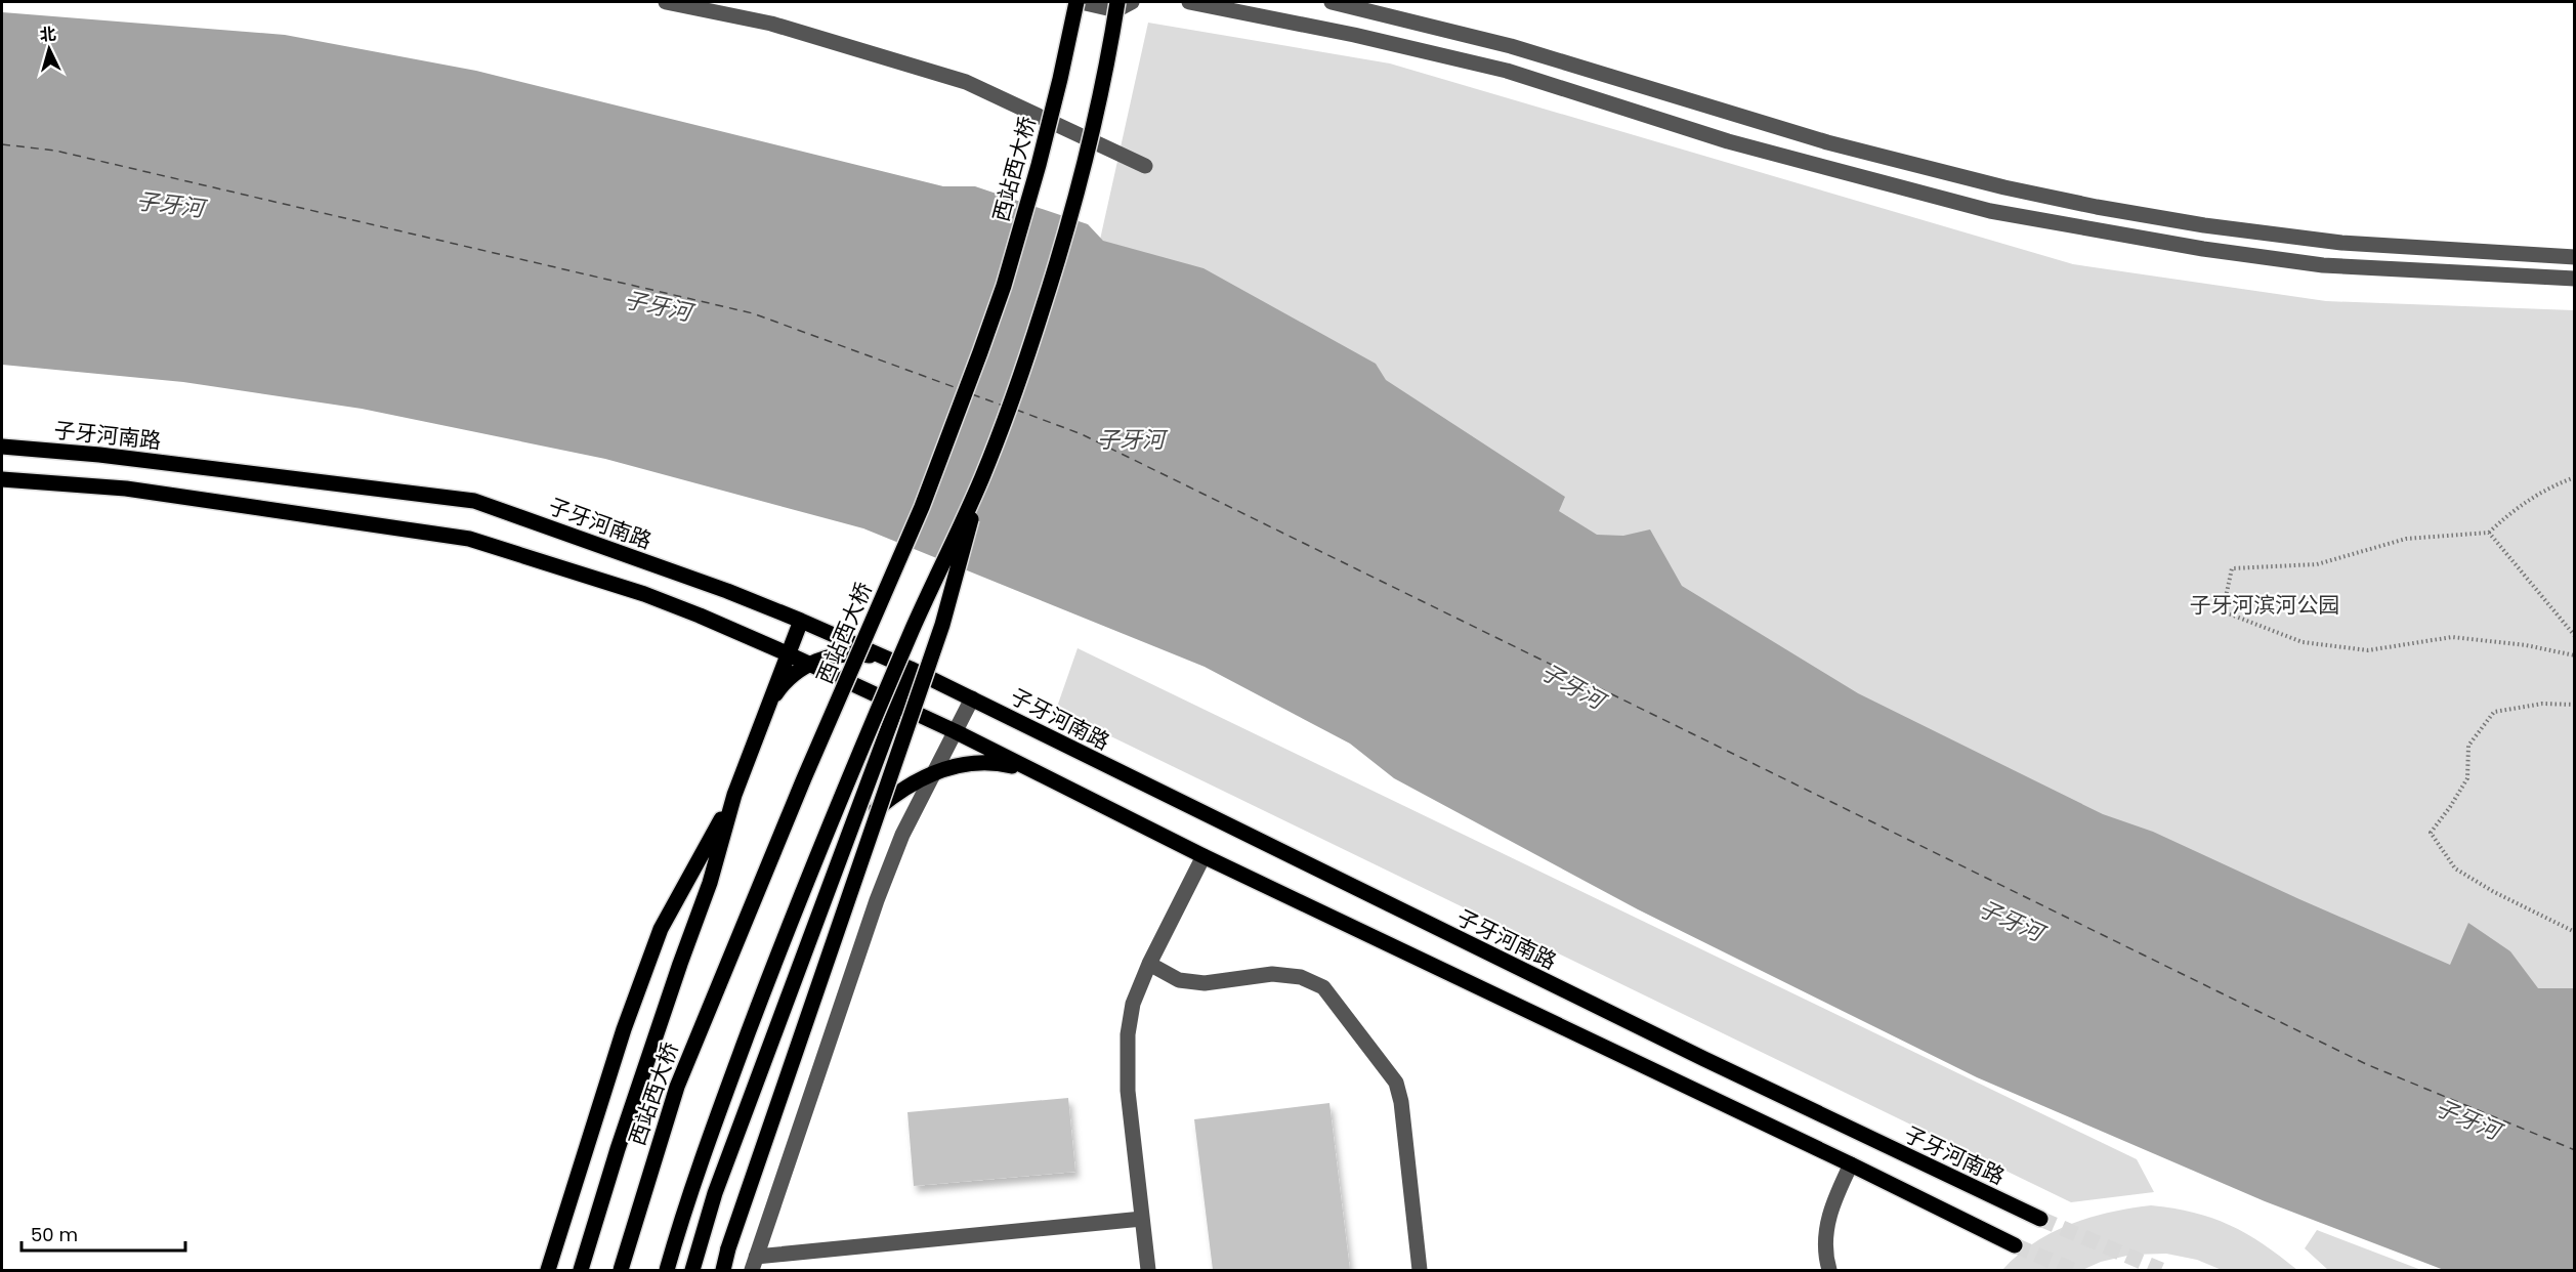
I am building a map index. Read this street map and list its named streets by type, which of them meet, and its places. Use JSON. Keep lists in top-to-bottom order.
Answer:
{
  "streets": {
    "main road": ["西站西大桥", "子牙河南路"]
  },
  "water": ["子牙河"],
  "parks": ["子牙河滨河公园"],
  "scale_bar": "50 m",
  "north": "top"
}
